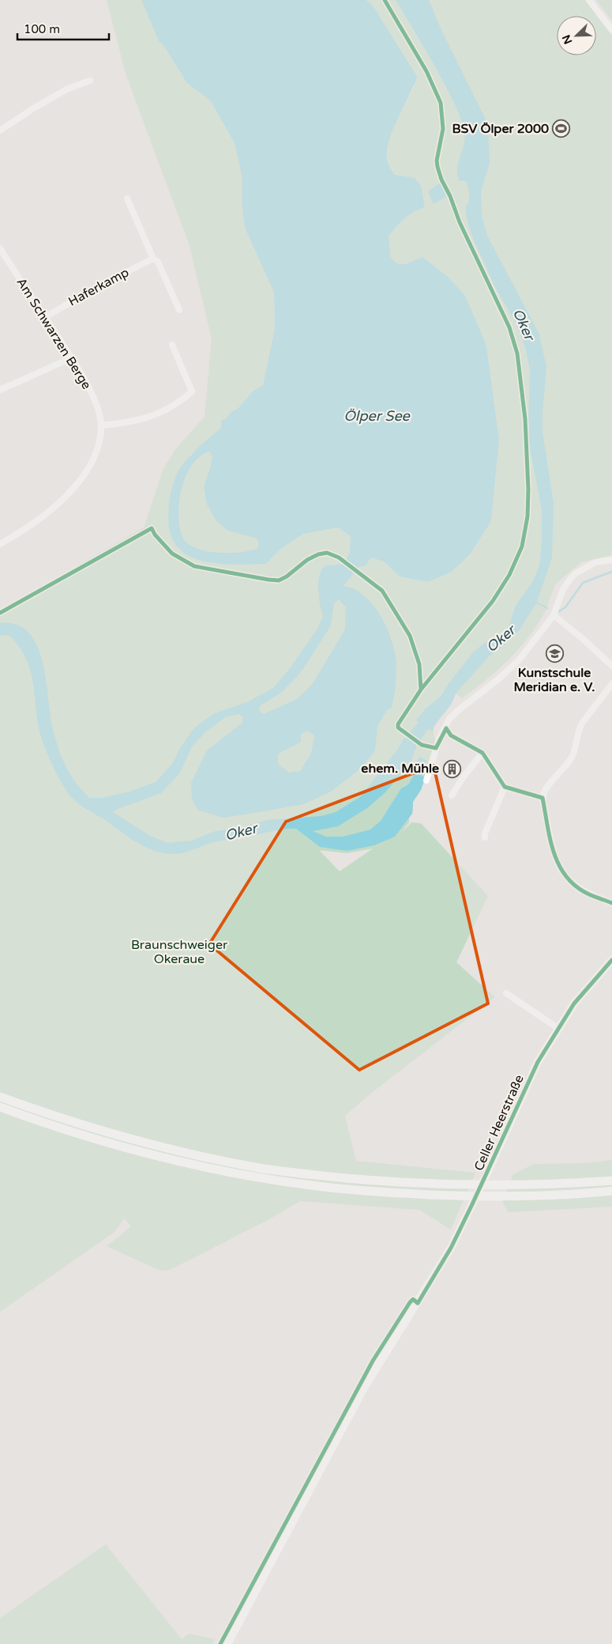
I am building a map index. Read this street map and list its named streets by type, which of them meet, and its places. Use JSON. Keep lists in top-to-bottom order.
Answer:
{
  "streets": {
    "main road": ["Celler Heerstraße"],
    "street": ["Haferkamp", "Am Schwarzen Berge"]
  },
  "crossings": [
    ["Haferkamp", "Am Schwarzen Berge"]
  ],
  "water": ["Oker", "Ölper See"],
  "parks": ["Braunschweiger Okeraue"],
  "places": {
    "sports": ["BSV Ölper 2000"],
    "school or university": ["Kunstschule Meridian e. V."],
    "building": ["ehem. Mühle"]
  },
  "scale_bar": "100 m",
  "north": "bottom left"
}
